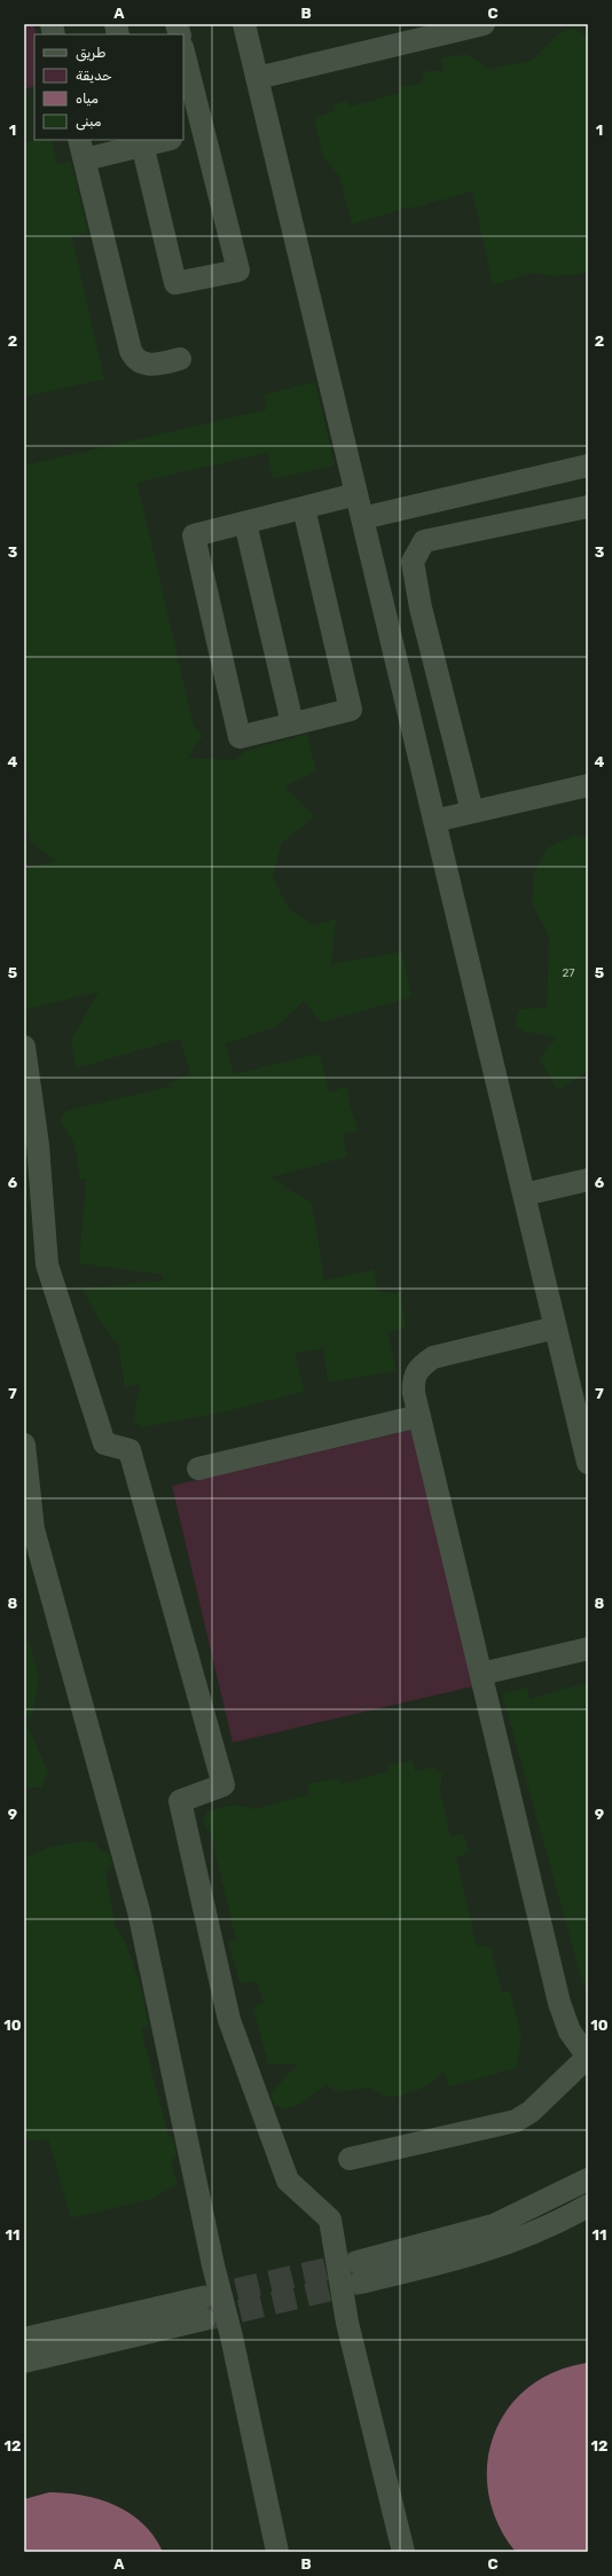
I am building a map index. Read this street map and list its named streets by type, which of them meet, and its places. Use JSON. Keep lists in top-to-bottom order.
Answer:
{
  "house_numbers": ["27"],
  "legend": [
    "طريق",
    "حديقة",
    "مياه",
    "مبنى"
  ],
  "grid": {
    "columns": ["A", "B", "C"],
    "rows": [
      "1",
      "2",
      "3",
      "4",
      "5",
      "6",
      "7",
      "8",
      "9",
      "10",
      "11",
      "12"
    ]
  }
}
